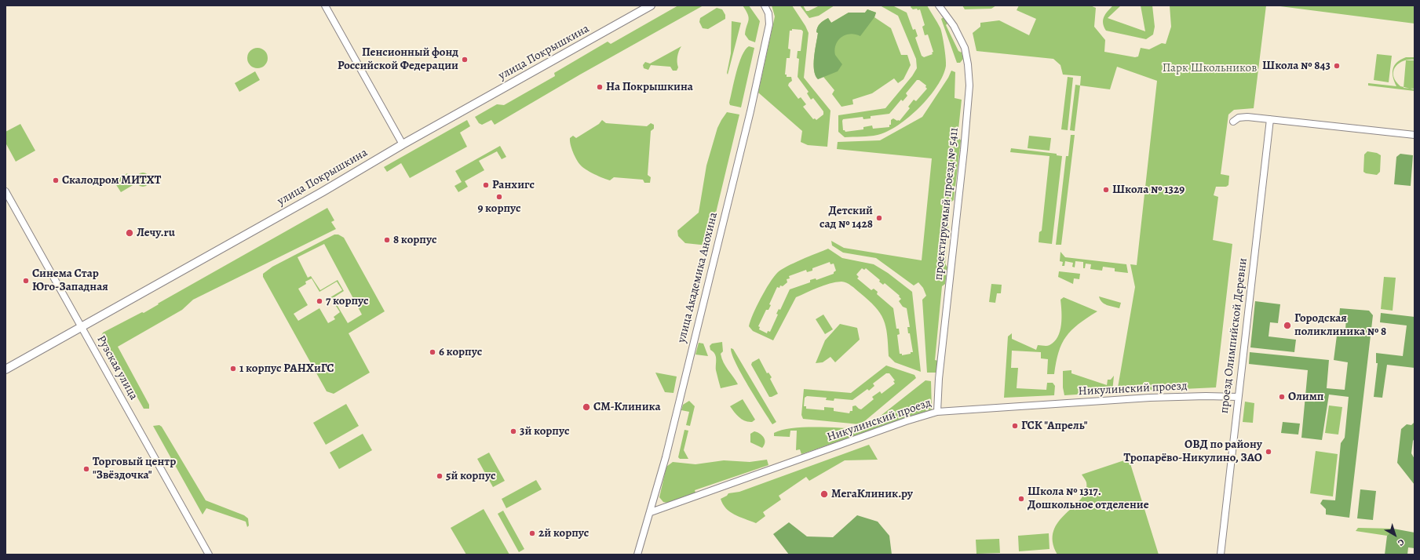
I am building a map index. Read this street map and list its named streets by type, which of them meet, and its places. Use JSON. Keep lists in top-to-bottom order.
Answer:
{
  "streets": {
    "main road": ["улица Покрышкина"],
    "street": [
      "проектируемый проезд № 5411",
      "улица Академика Анохина",
      "проезд Олимпийской Деревни",
      "Рузская улица",
      "Никулинский проезд"
    ]
  },
  "crossings": [
    ["улица Покрышкина", "Рузская улица"],
    ["проектируемый проезд № 5411", "Никулинский проезд"],
    ["улица Академика Анохина", "Никулинский проезд"],
    ["проезд Олимпийской Деревни", "Никулинский проезд"]
  ],
  "parks": ["Парк Школьников"],
  "places": [
    "Пенсионный фонд Российской Федерации",
    "Школа № 843",
    "На Покрышкина",
    "Скалодром МИТХТ",
    "Ранхигс",
    "Школа № 1329",
    "9 корпус",
    "Детский сад № 1428",
    "Лечу.ru",
    "8 корпус",
    "Синема Стар Юго-Западная",
    "7 корпус",
    "Городская поликлиника № 8",
    "6 корпус",
    "1 корпус РАНХиГС",
    "Олимп",
    "СМ-Клиника",
    "ГСК \"Апрель\"",
    "3й корпус",
    "ОВД по району Тропарёво-Никулино, ЗАО",
    "Торговый центр \"Звёздочка\"",
    "5й корпус",
    "МегаКлиник.ру",
    "Школа № 1317. Дошкольное отделение",
    "2й корпус"
  ],
  "north": "bottom right"
}
